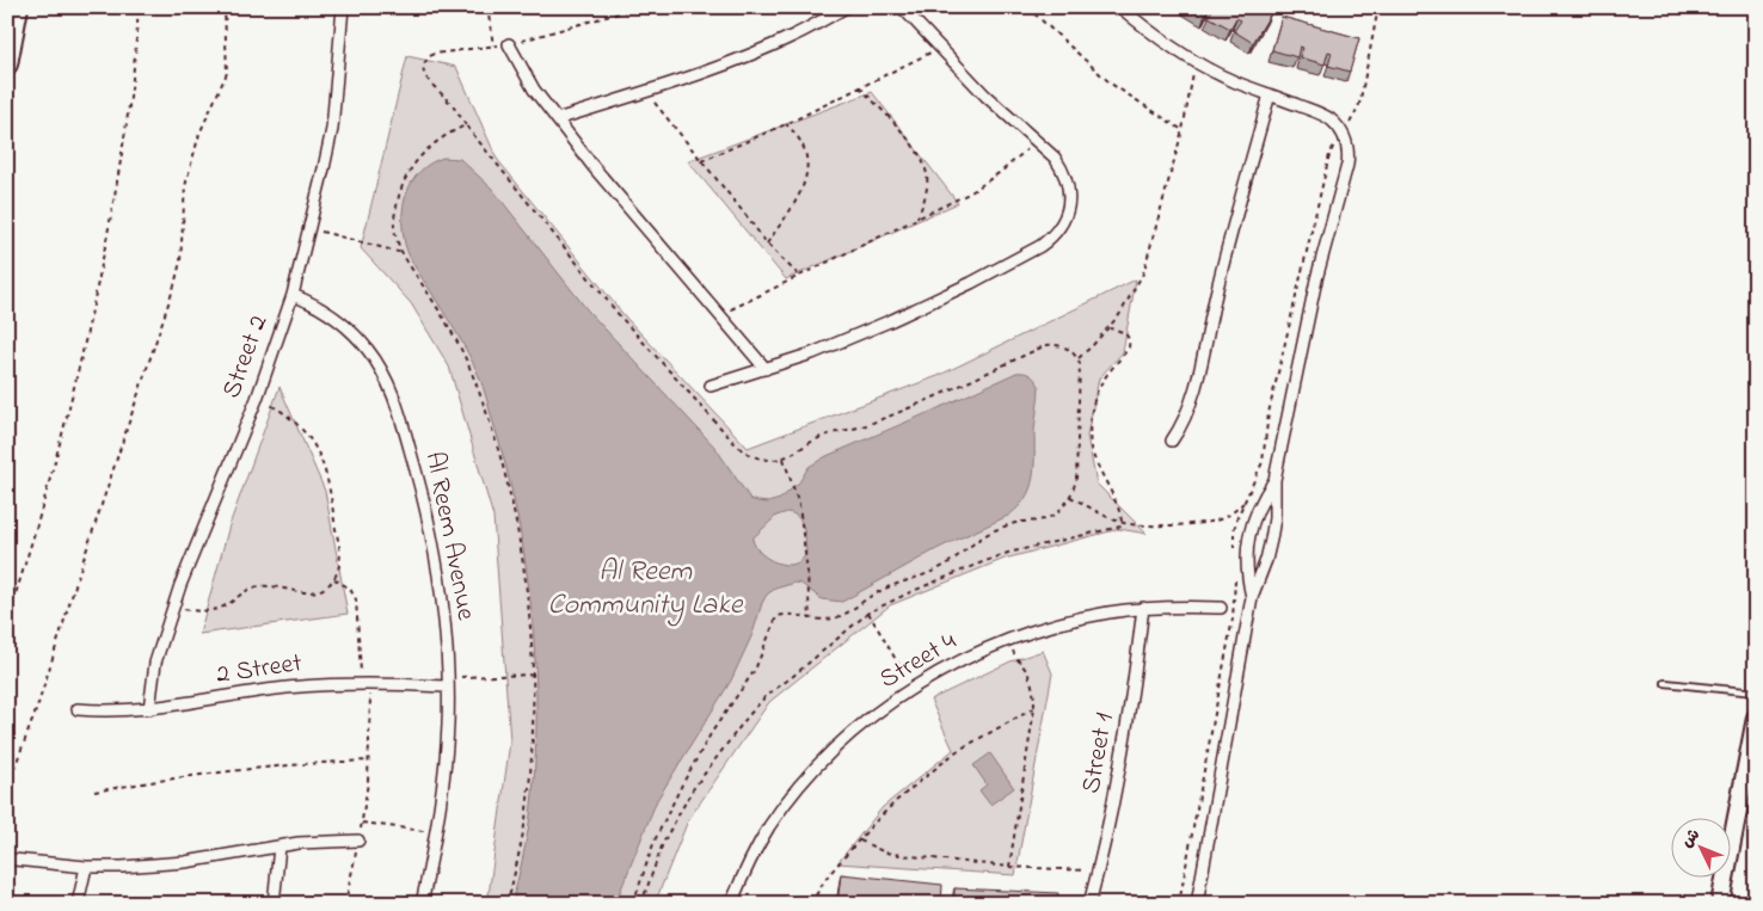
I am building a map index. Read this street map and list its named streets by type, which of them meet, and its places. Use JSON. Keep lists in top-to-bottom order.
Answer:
{
  "streets": {
    "street": [
      "Street 2",
      "Al Reem Avenue",
      "Street 4",
      "2 Street",
      "Street 1"
    ]
  },
  "crossings": [
    ["Street 2", "Al Reem Avenue"],
    ["Street 2", "2 Street"],
    ["Al Reem Avenue", "2 Street"],
    ["Street 4", "Street 1"]
  ],
  "water": ["Al Reem Community Lake"],
  "north": "top left"
}
